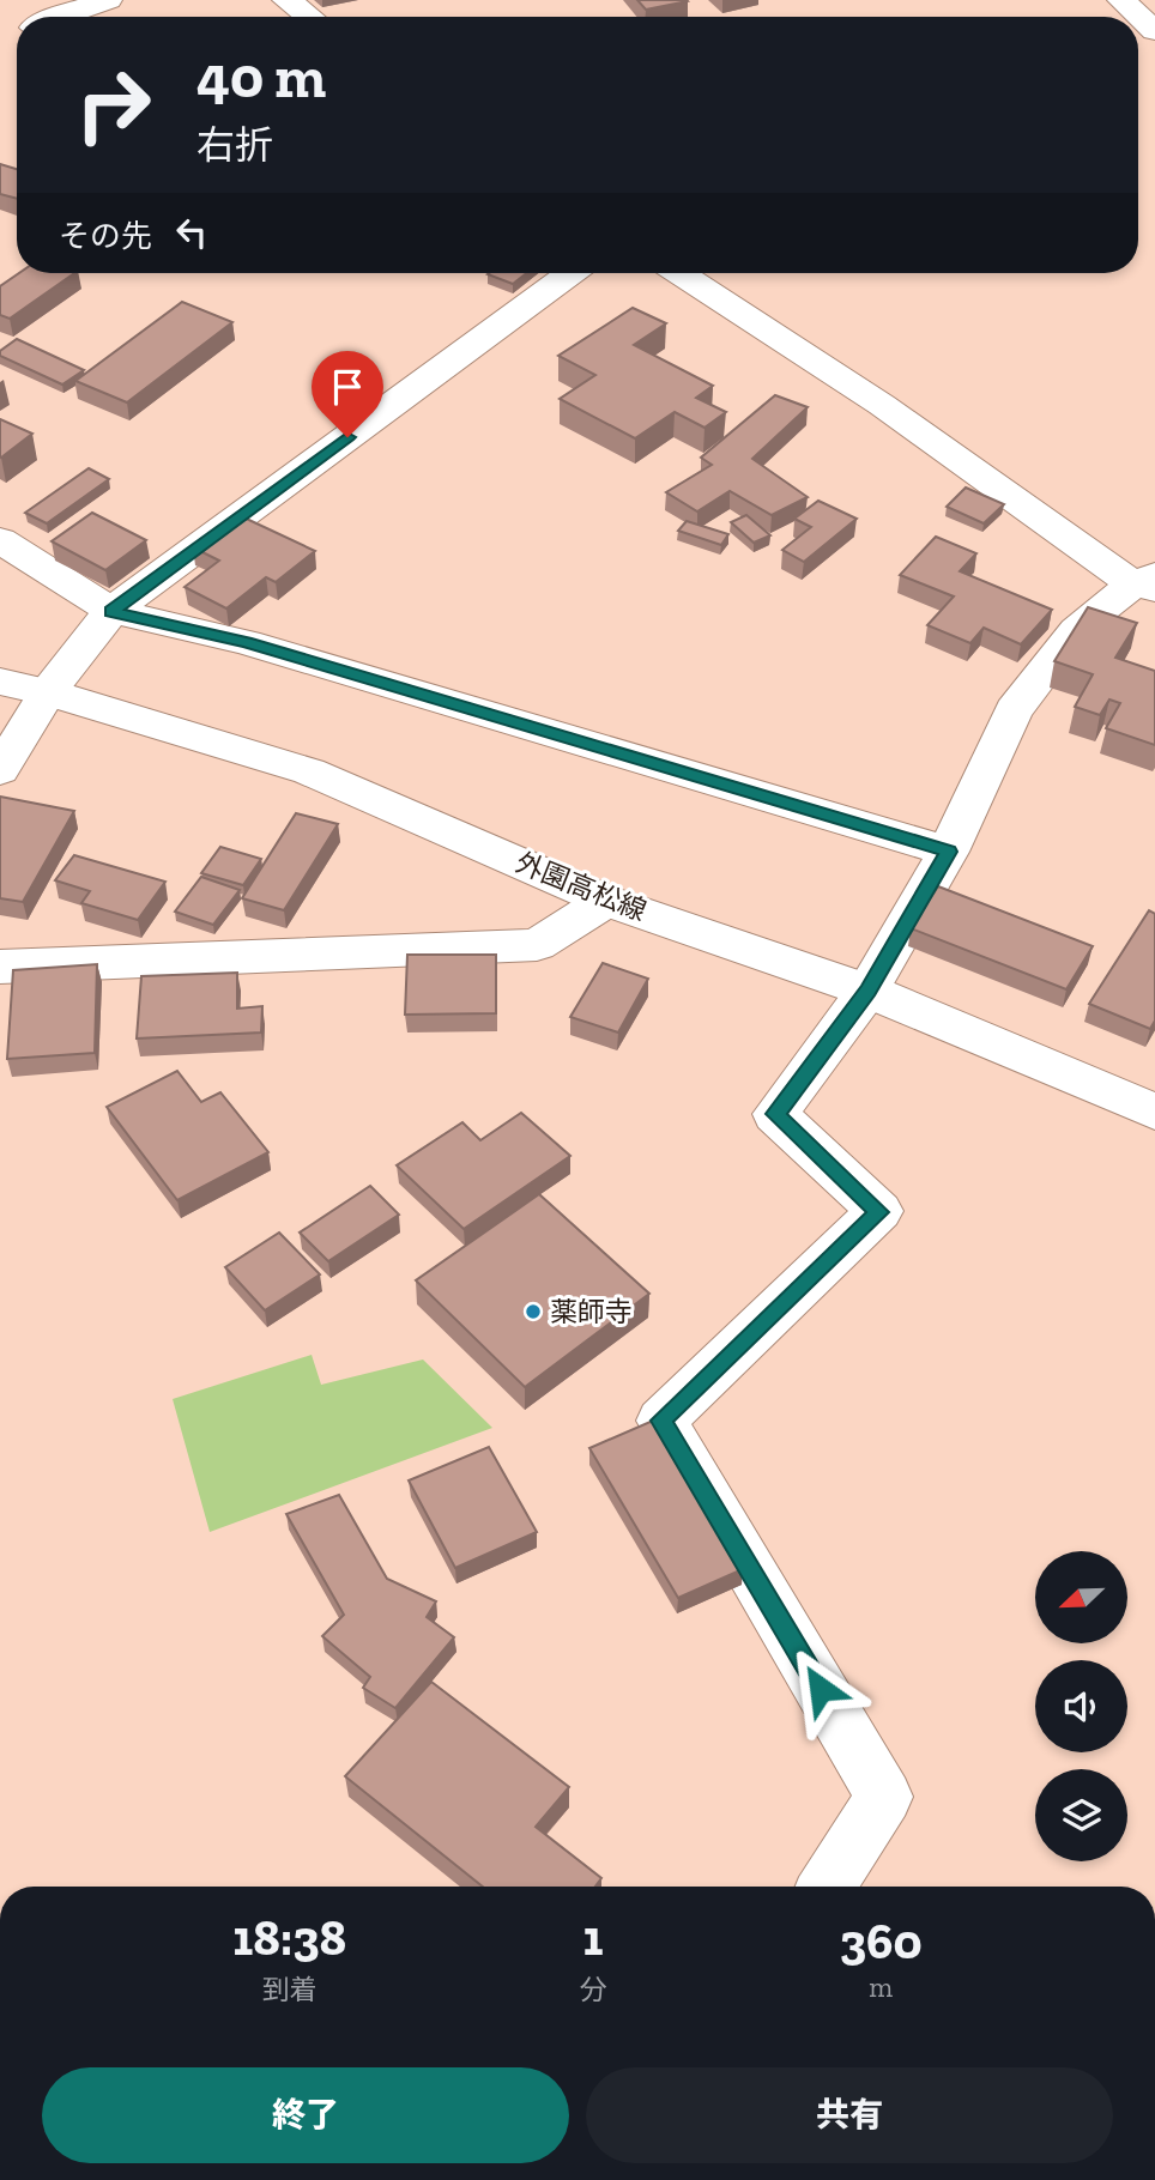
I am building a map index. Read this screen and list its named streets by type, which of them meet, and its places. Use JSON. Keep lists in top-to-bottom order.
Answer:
{
  "streets": {
    "street": ["外園高松線"]
  },
  "places": ["薬師寺"],
  "north": "bottom left",
  "page": {
    "turn": ["40 m", "右折"],
    "then": "その先",
    "eta": [
      "18:38",
      "到着",
      "1",
      "分",
      "360",
      "m"
    ],
    "buttons": ["終了", "共有"]
  }
}
